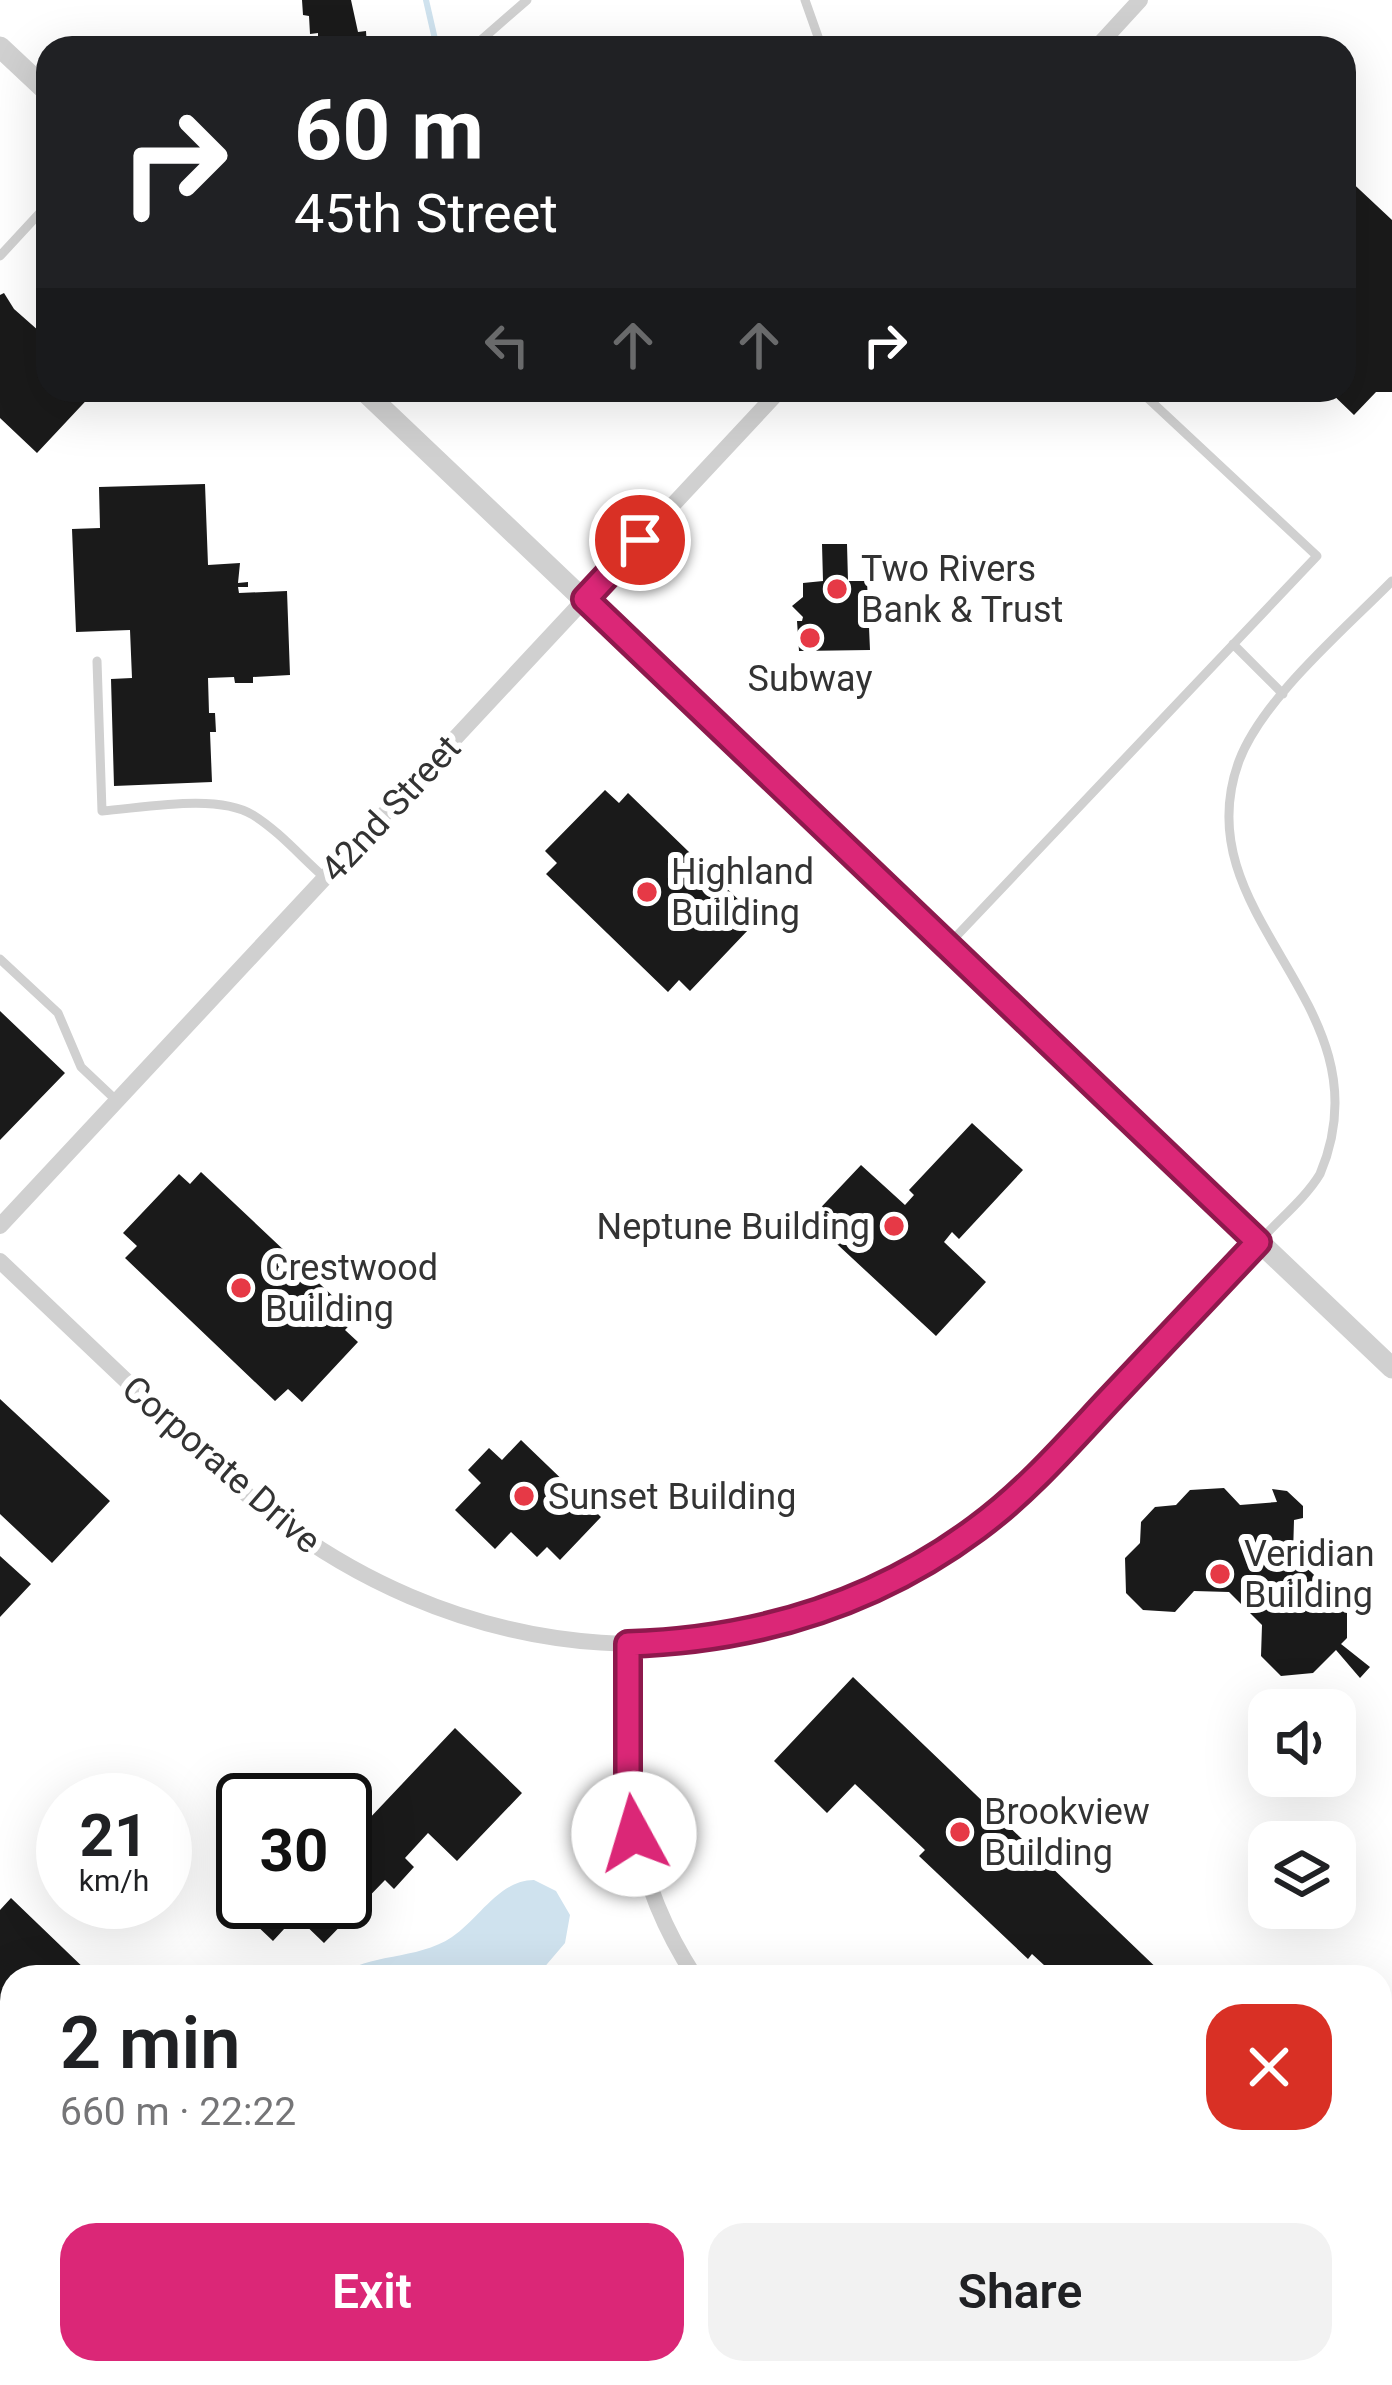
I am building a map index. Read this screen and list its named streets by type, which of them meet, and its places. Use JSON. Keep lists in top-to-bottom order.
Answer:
{
  "streets": {
    "street": ["42nd Street", "Corporate Drive"]
  },
  "places": [
    "Two Rivers Bank & Trust",
    "Subway",
    "Highland Building",
    "Neptune Building",
    "Crestwood Building",
    "Sunset Building",
    "Veridian Building",
    "Brookview Building"
  ],
  "page": {
    "turn": ["60 m", "45th Street"],
    "speed": "21 km/h",
    "limit": "30",
    "heading": ["2 min", "660 m · 22:22"],
    "buttons": ["Exit", "Share"]
  }
}
